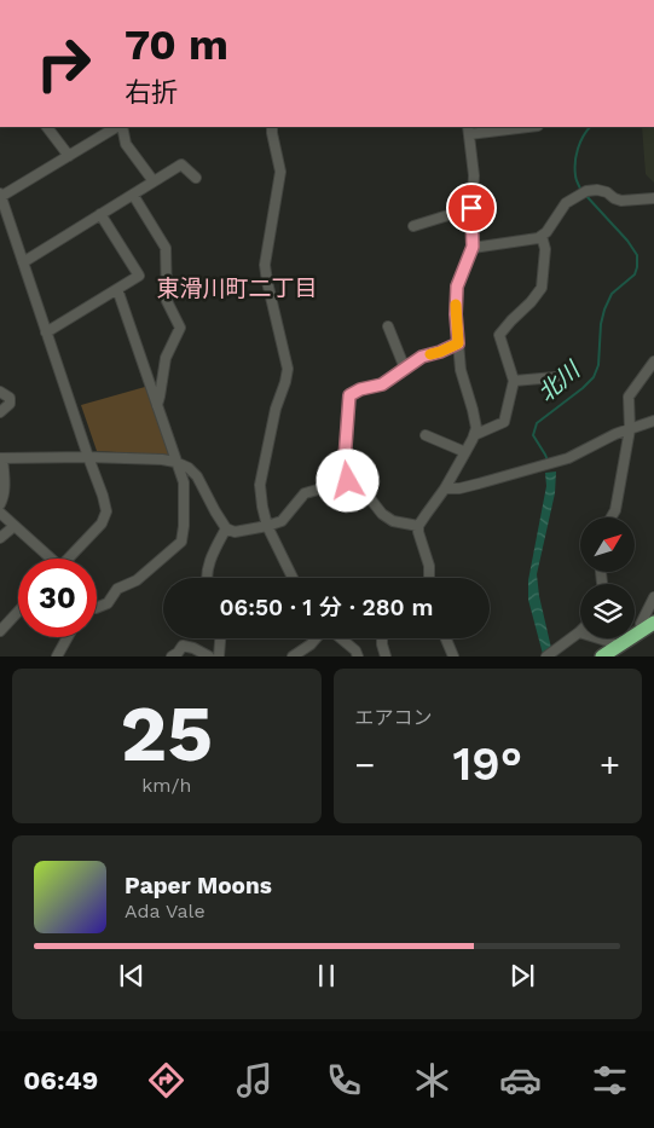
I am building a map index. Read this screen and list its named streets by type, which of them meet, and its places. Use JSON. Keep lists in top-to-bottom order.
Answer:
{
  "districts": ["東滑川町二丁目"],
  "water": ["北川"],
  "north": "top right",
  "page": {
    "turn": ["70 m", "右折"],
    "limit": "30",
    "trip": "06:50 · 1 分 · 280 m",
    "tile": [
      ["25", "km/h"],
      "エアコン"
    ],
    "heat": ["−", "19°", "+"],
    "song": ["Paper Moons", "Ada Vale"],
    "tabs": "06:49"
  }
}
